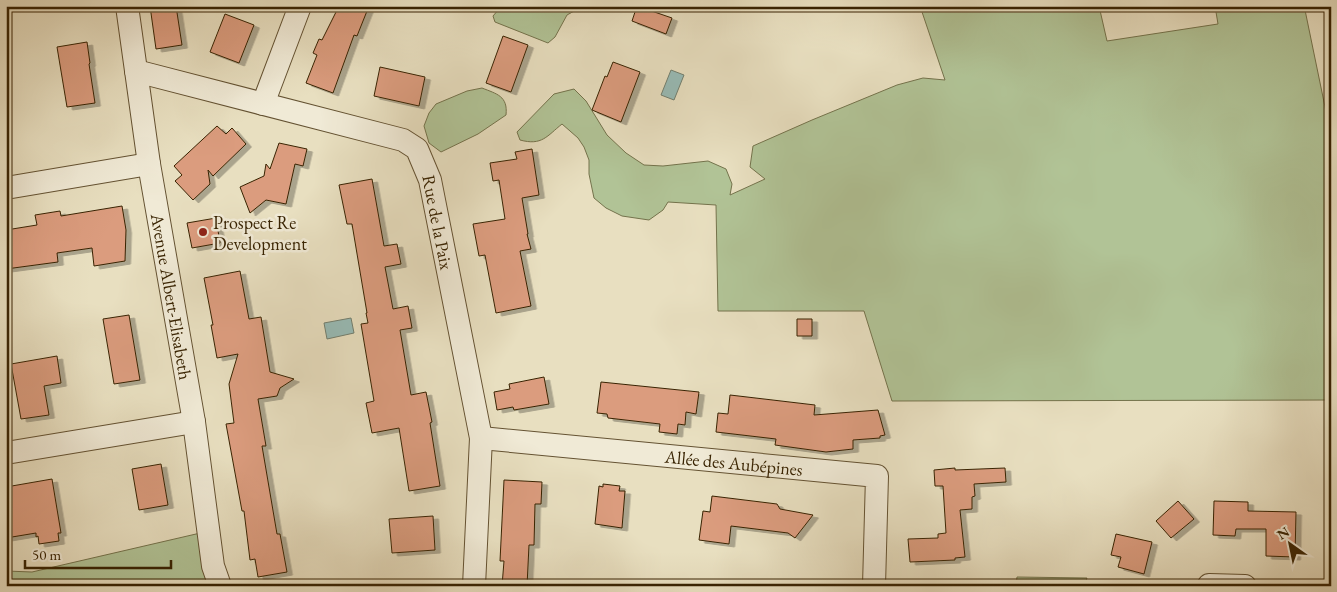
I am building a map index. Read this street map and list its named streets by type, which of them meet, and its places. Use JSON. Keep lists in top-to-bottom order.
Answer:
{
  "streets": {
    "street": ["Rue de la Paix", "Avenue Albert-Elisabeth", "Allée des Aubépines"]
  },
  "crossings": [
    ["Rue de la Paix", "Avenue Albert-Elisabeth"],
    ["Rue de la Paix", "Allée des Aubépines"]
  ],
  "places": ["Prospect Re Development"],
  "scale_bar": "50 m",
  "north": "top left"
}
